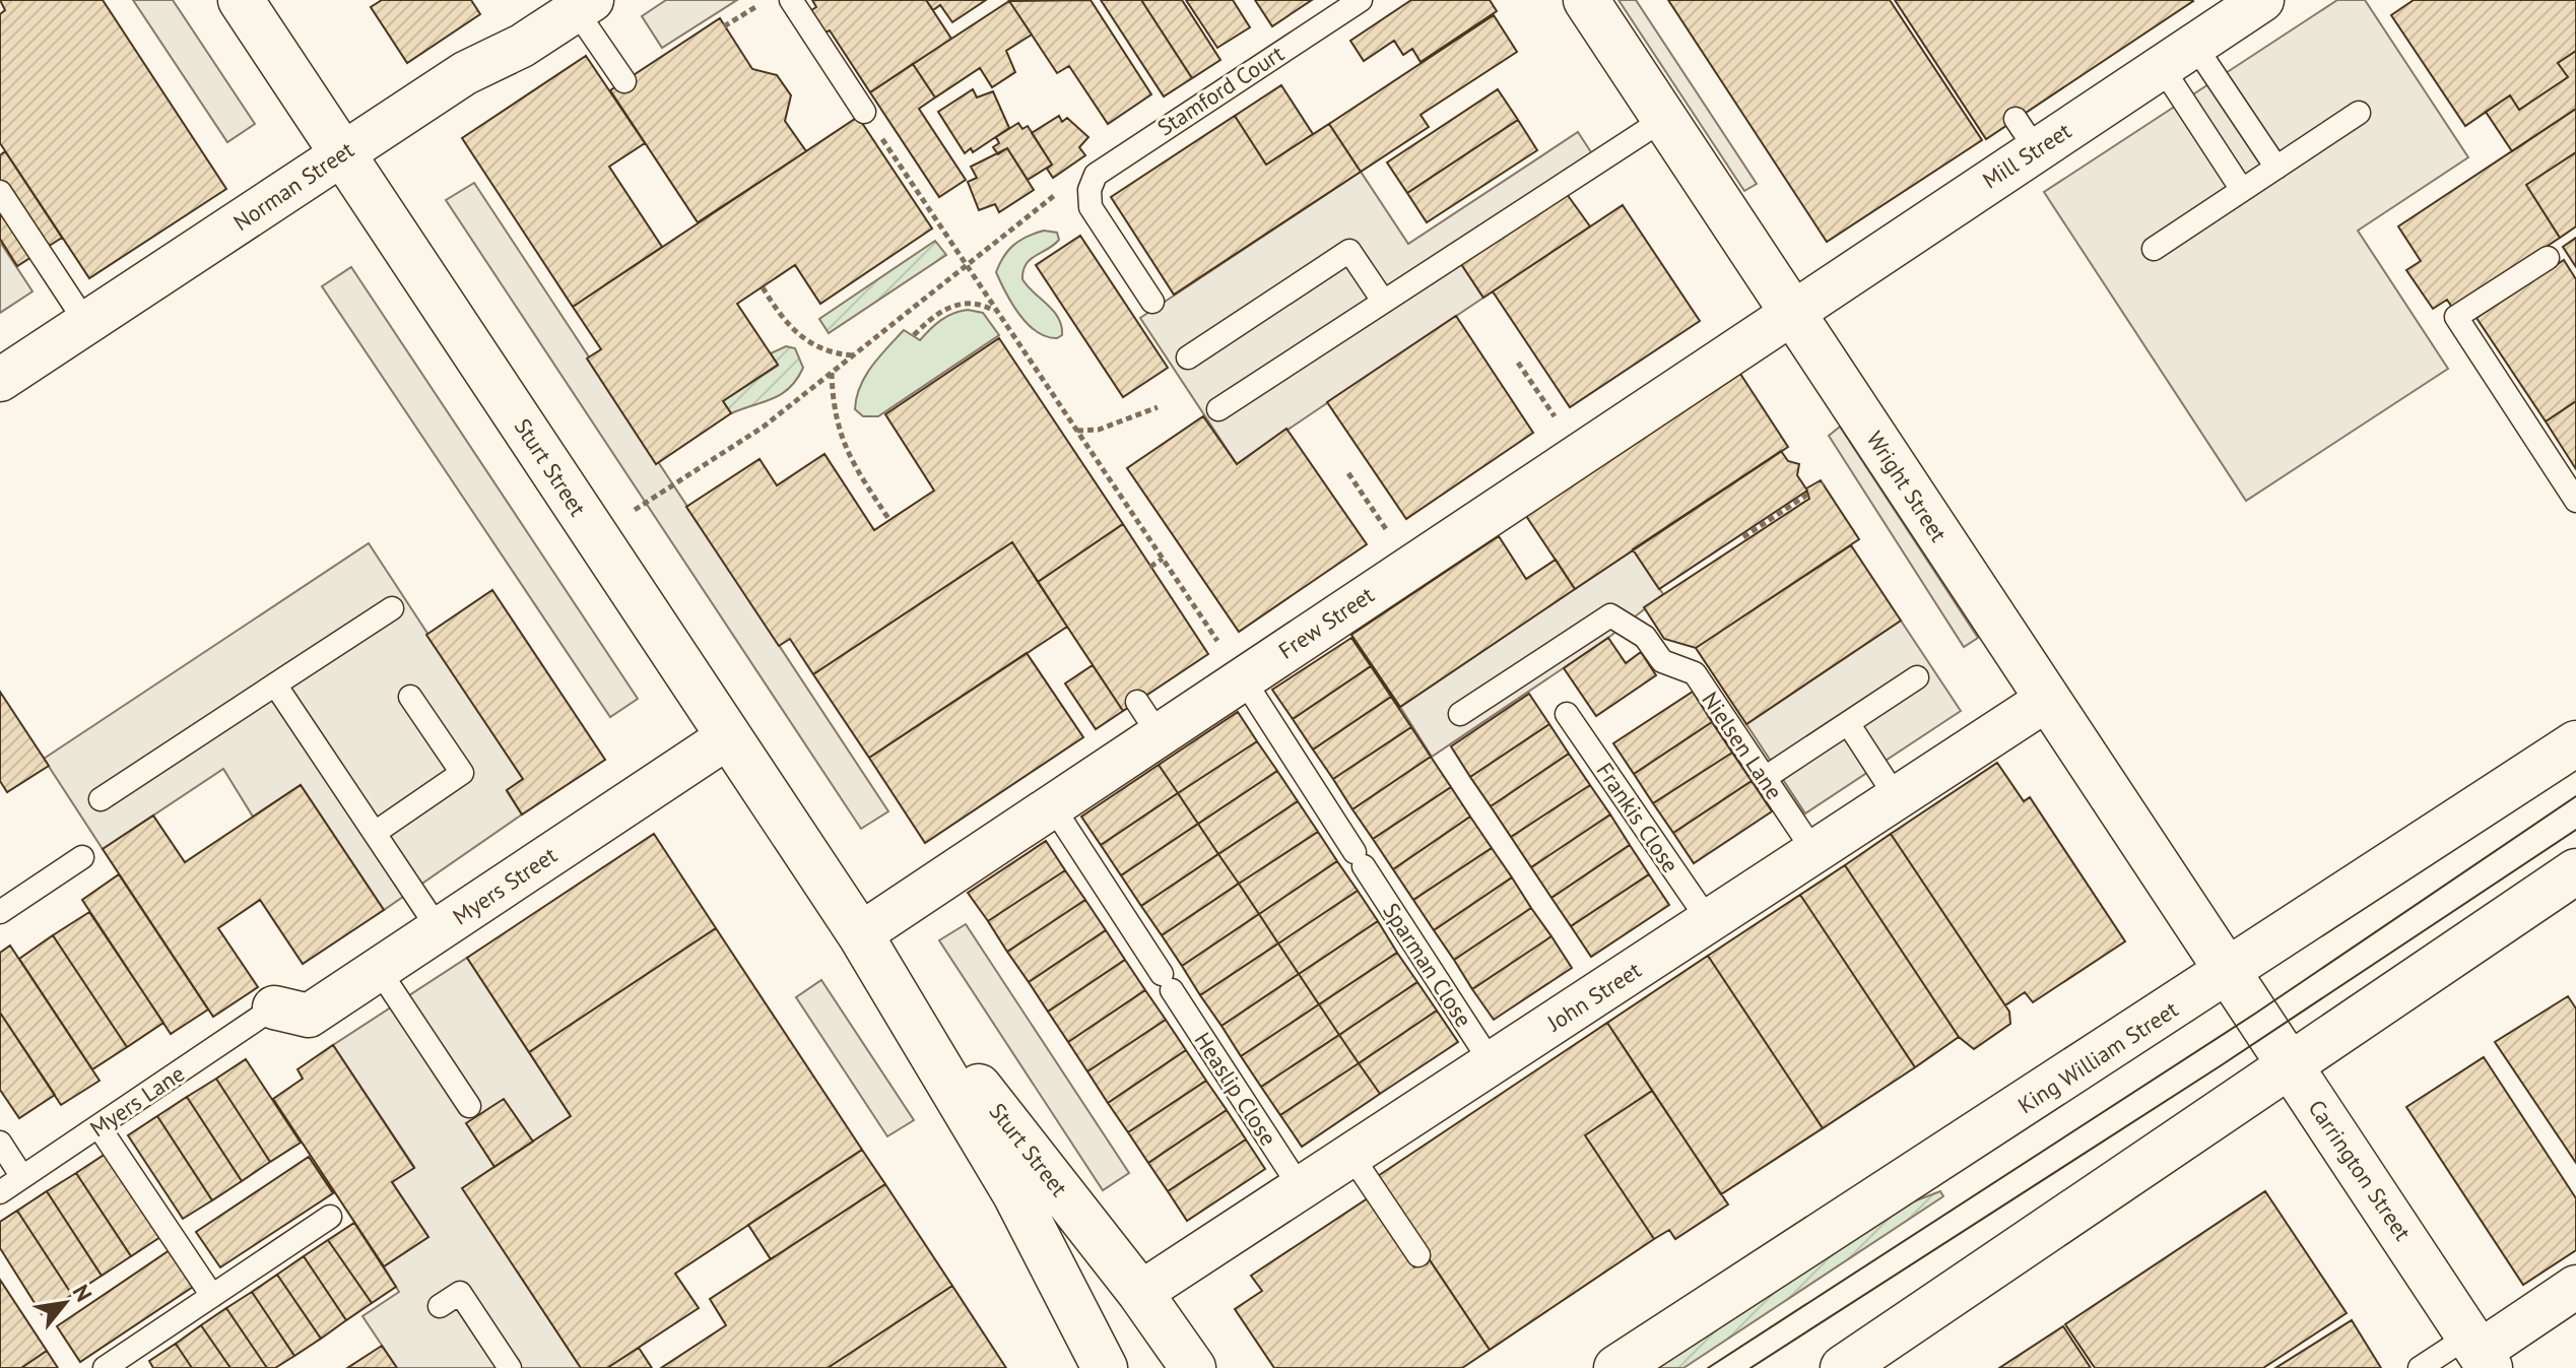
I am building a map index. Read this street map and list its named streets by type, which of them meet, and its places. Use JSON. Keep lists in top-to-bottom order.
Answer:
{
  "streets": {
    "street": [
      "Mill Street",
      "Norman Street",
      "Sturt Street",
      "Wright Street",
      "Frew Street",
      "Myers Street",
      "John Street",
      "King William Street",
      "Carrington Street"
    ],
    "lane": [
      "Stamford Court",
      "Nielsen Lane",
      "Frankis Close",
      "Sparman Close",
      "Heaslip Close",
      "Myers Lane"
    ]
  },
  "crossings": [
    ["Mill Street", "Wright Street"],
    ["Mill Street", "Frew Street"],
    ["Norman Street", "Sturt Street"],
    ["Sturt Street", "Frew Street"],
    ["Sturt Street", "Myers Street"],
    ["Sturt Street", "John Street"],
    ["Wright Street", "Frew Street"],
    ["Wright Street", "John Street"],
    ["Wright Street", "King William Street"],
    ["Wright Street", "Carrington Street"],
    ["Frew Street", "Sparman Close"],
    ["Frew Street", "Heaslip Close"],
    ["Nielsen Lane", "John Street"],
    ["Frankis Close", "John Street"],
    ["Myers Street", "Myers Lane"],
    ["Sparman Close", "John Street"],
    ["John Street", "Heaslip Close"],
    ["King William Street", "Carrington Street"]
  ],
  "north": "top right"
}
